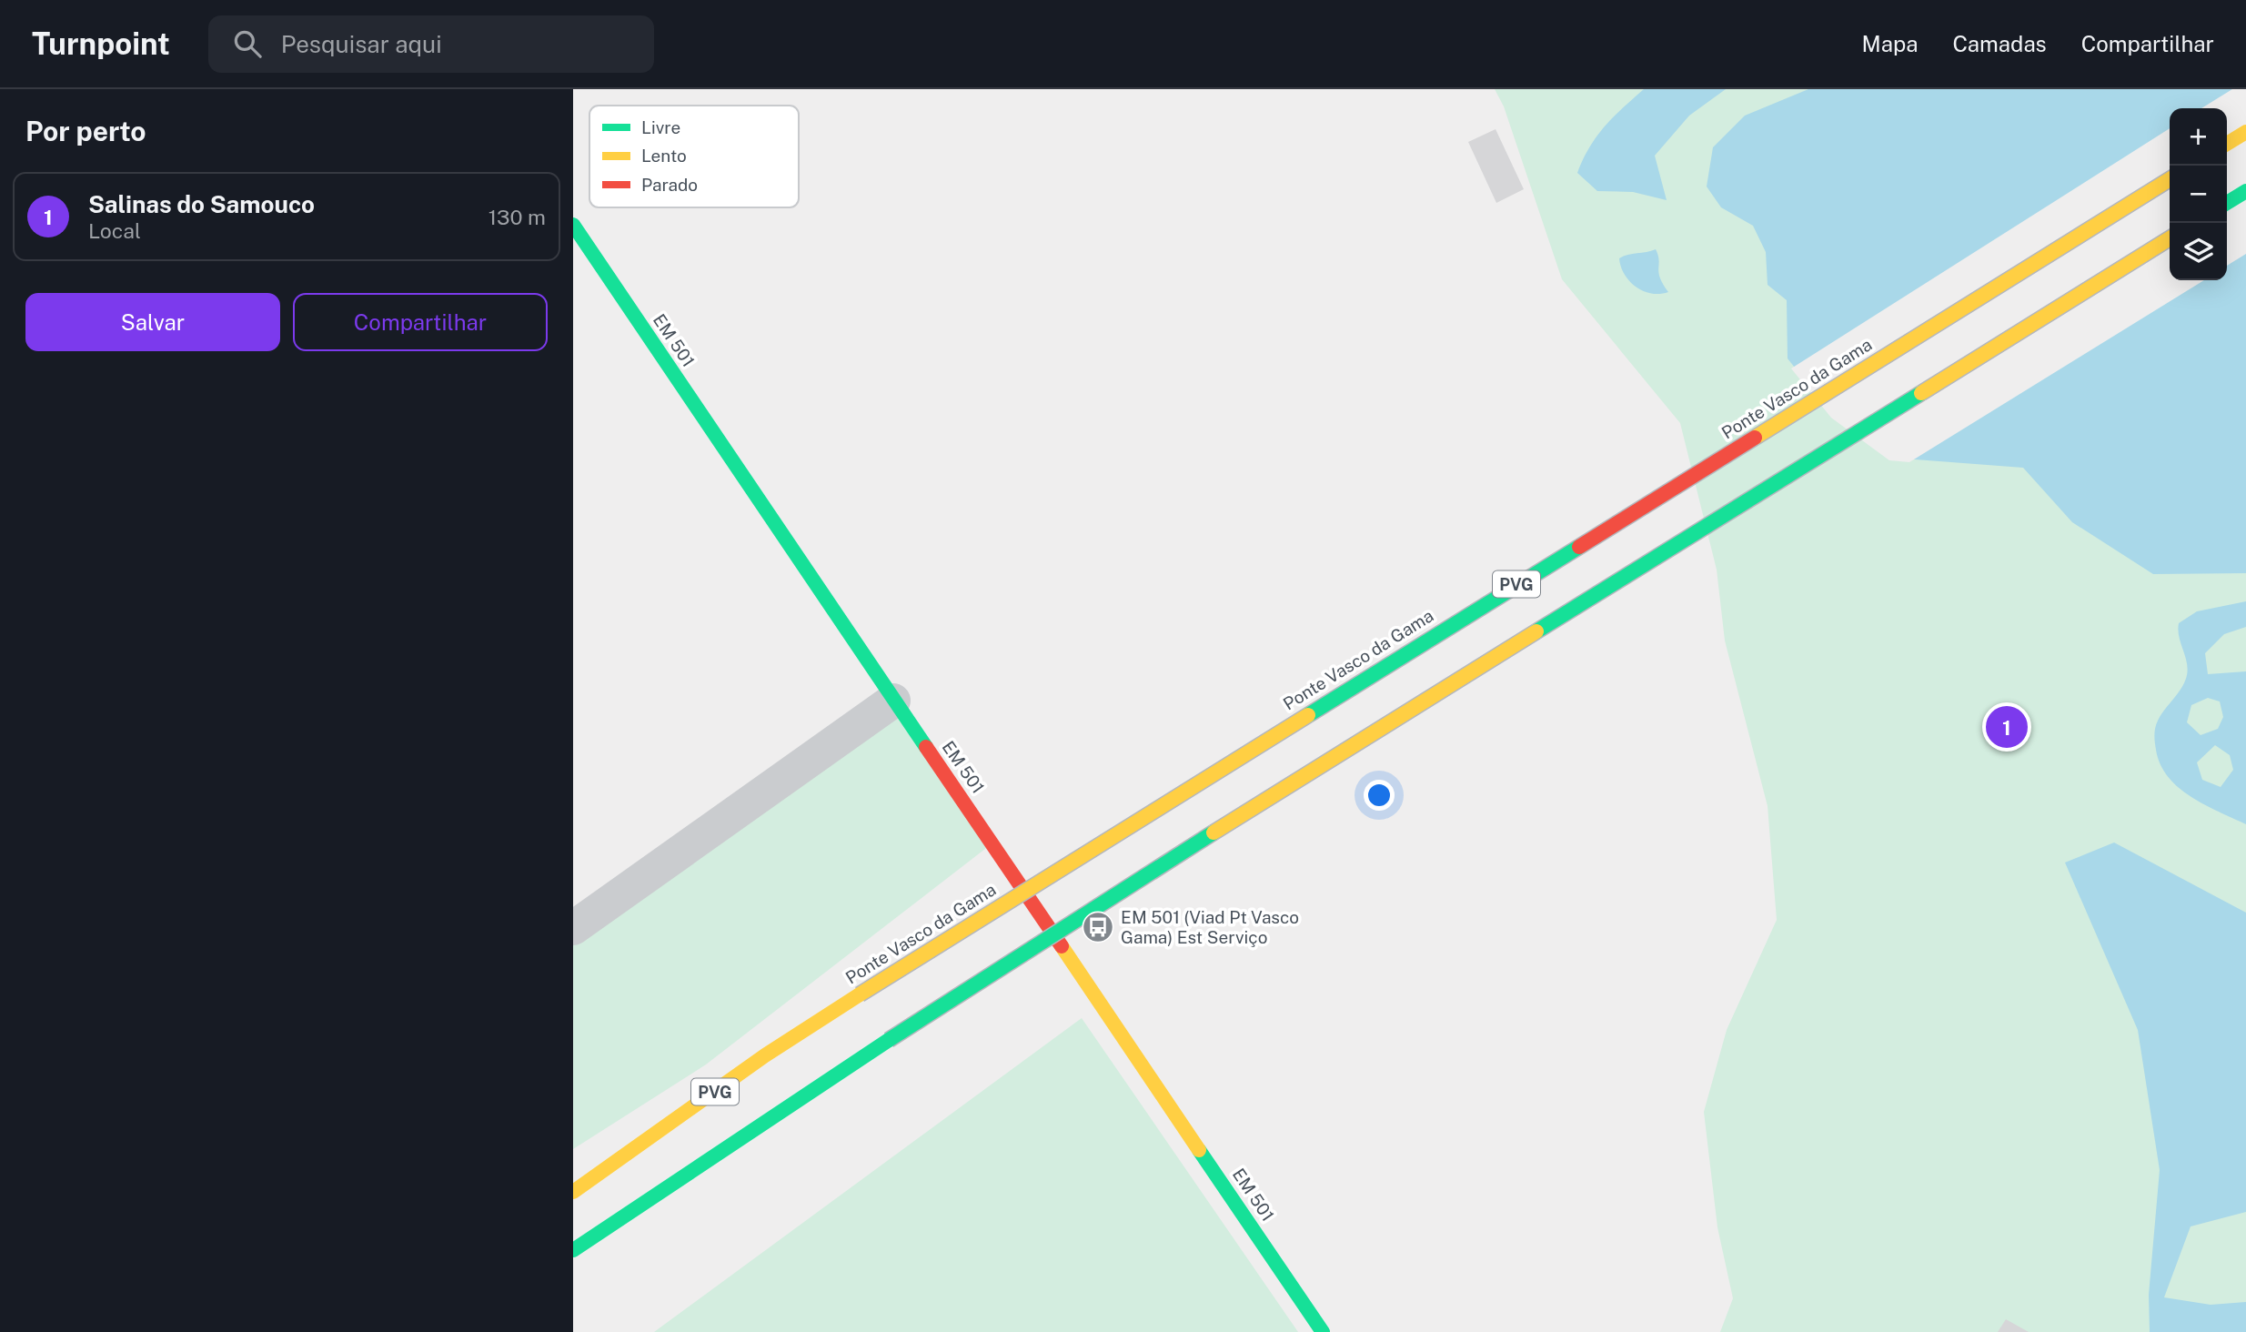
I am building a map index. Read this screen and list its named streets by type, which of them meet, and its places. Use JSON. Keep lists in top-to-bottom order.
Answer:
{
  "streets": {
    "main road": ["EM 501", "Ponte Vasco da Gama", "PVG"]
  },
  "places": {
    "bus stop": ["EM 501 (Viad Pt Vasco Gama) Est Serviço"]
  },
  "legend": ["Livre", "Lento", "Parado"],
  "page": {
    "header": "Turnpoint",
    "search": "Pesquisar aqui",
    "nav": ["Mapa", "Camadas", "Compartilhar"],
    "heading": "Por perto",
    "map_buttons": ["+", "−"],
    "list": [
      {
        "mark": "1",
        "name": "Salinas do Samouco",
        "note": "Local",
        "value": "130 m"
      }
    ],
    "buttons": ["Salvar", "Compartilhar"],
    "pins": "1"
  }
}
